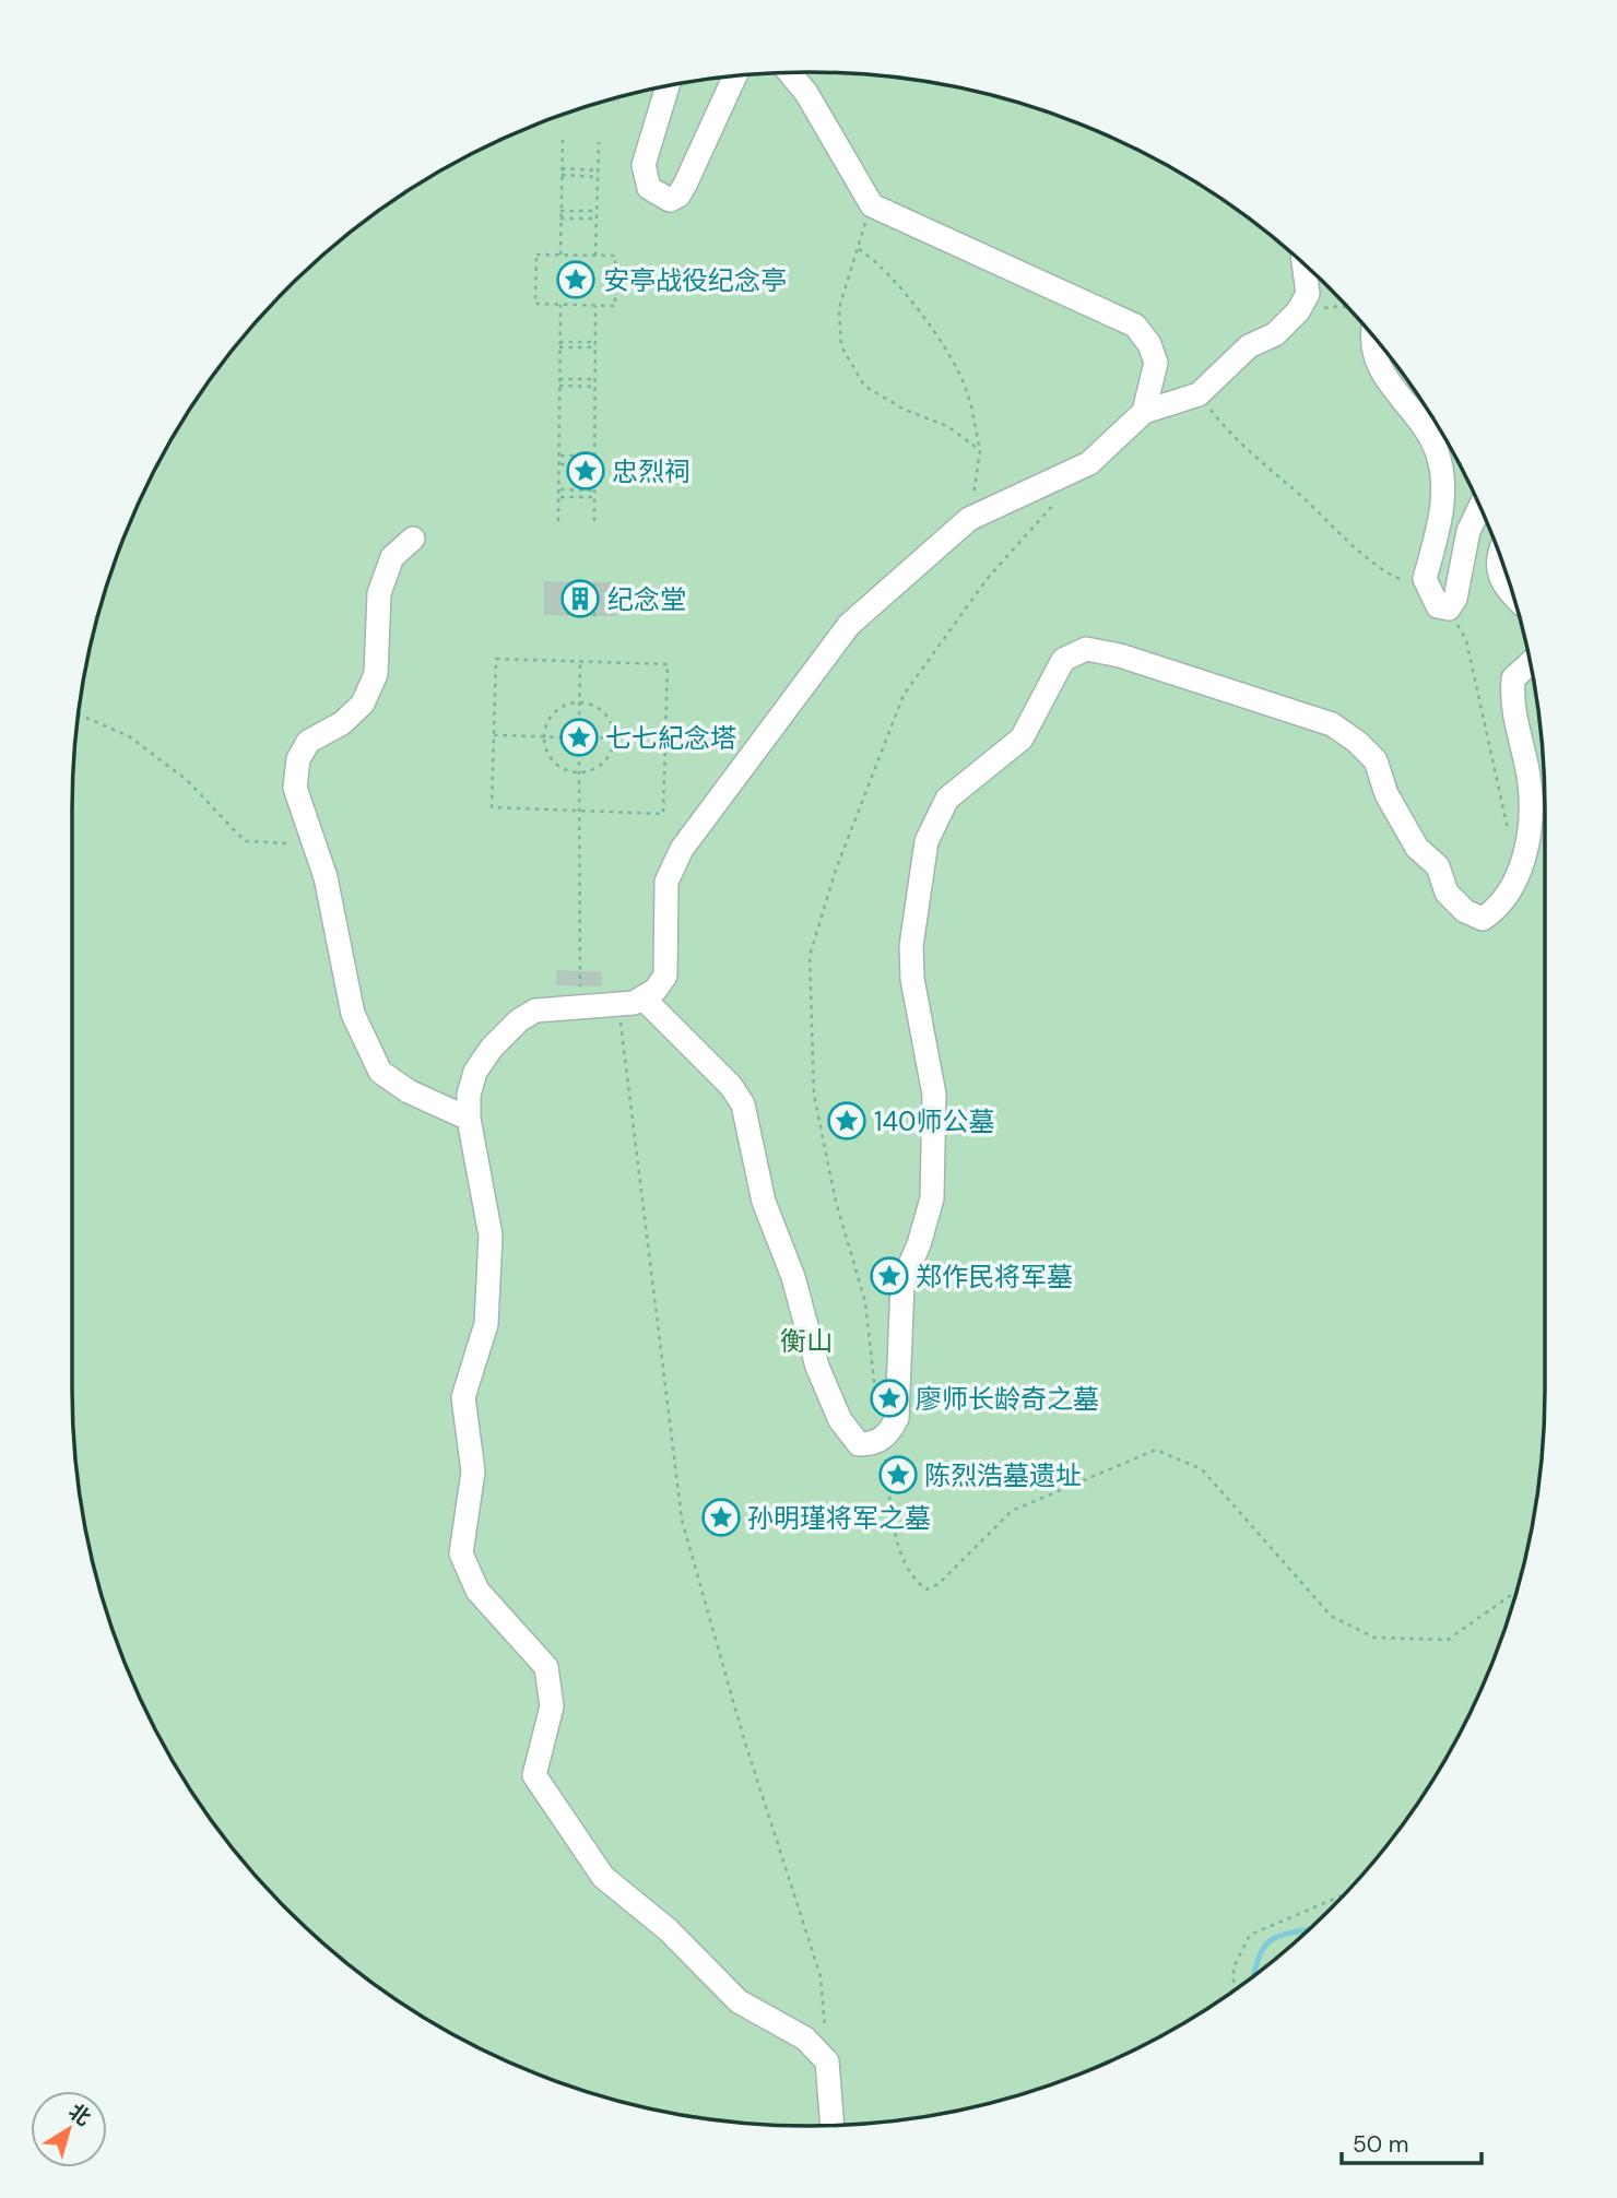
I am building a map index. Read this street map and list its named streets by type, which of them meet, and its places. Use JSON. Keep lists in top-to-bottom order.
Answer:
{
  "parks": ["衡山"],
  "places": {
    "place": [
      "安亭战役纪念亭",
      "忠烈祠",
      "七七紀念塔",
      "140师公墓",
      "郑作民将军墓",
      "廖师长龄奇之墓",
      "陈烈浩墓遗址",
      "孙明瑾将军之墓"
    ],
    "building": ["纪念堂"]
  },
  "scale_bar": "50 m",
  "north": "top right"
}
